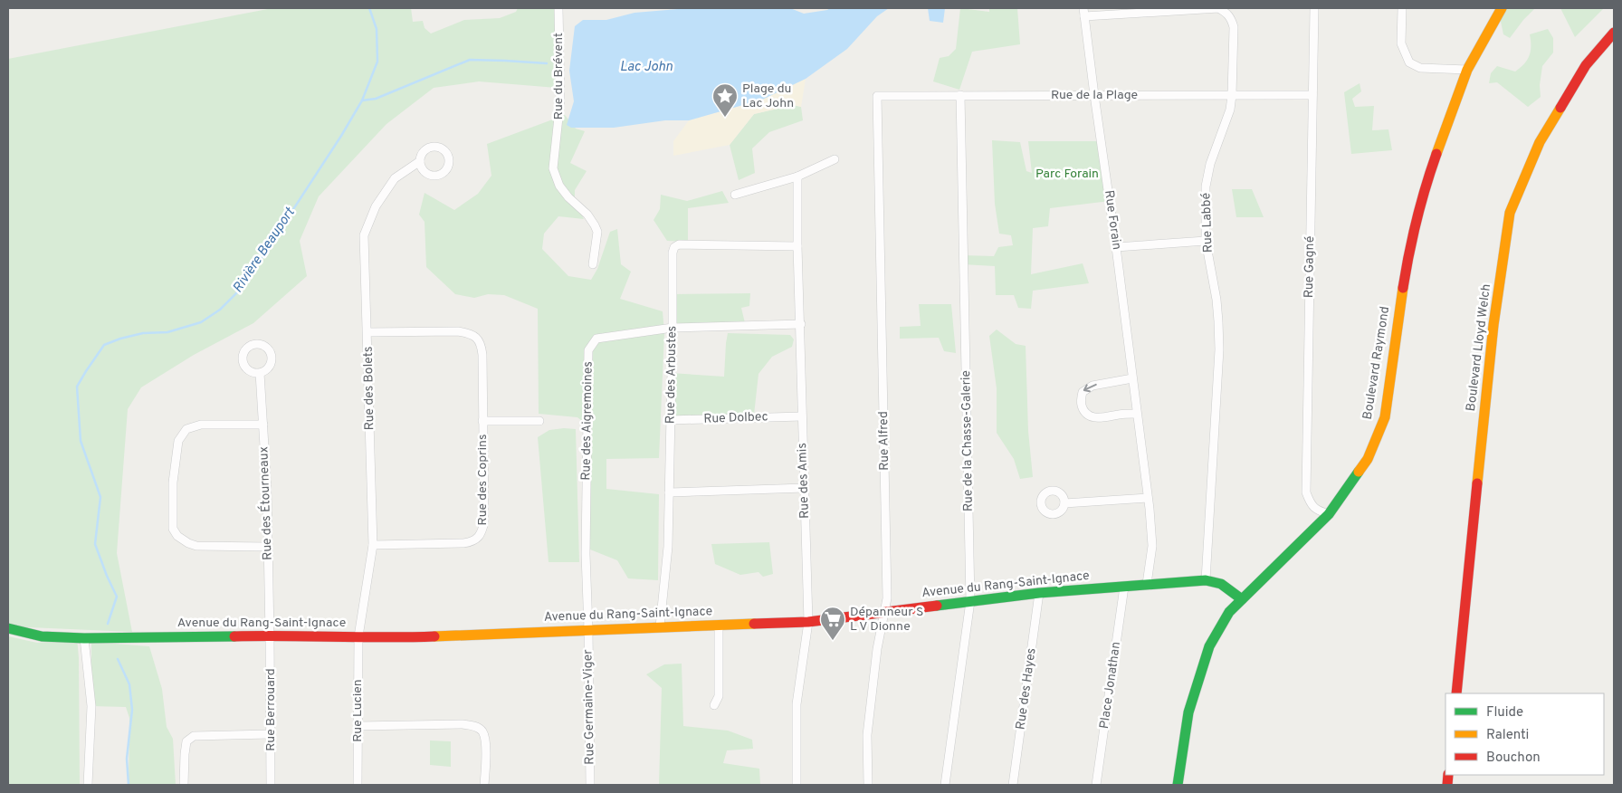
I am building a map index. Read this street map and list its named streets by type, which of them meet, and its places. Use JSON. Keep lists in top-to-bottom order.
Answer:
{
  "streets": {
    "street": [
      "Rue du Brévent",
      "Rue de la Plage",
      "Rue Forain",
      "Rue Labbé",
      "Rue Gagné",
      "Boulevard Lloyd Welch",
      "Boulevard Raymond",
      "Rue des Arbustes",
      "Rue des Bolets",
      "Rue Dolbec",
      "Rue des Aigremoines",
      "Rue Alfred",
      "Rue de la Chasse-Galerie",
      "Rue des Coprins",
      "Rue des Amis",
      "Rue des Étourneaux",
      "Avenue du Rang-Saint-Ignace",
      "Place Jonathan",
      "Rue des Hayes",
      "Rue Germaine-Viger",
      "Rue Berrouard",
      "Rue Lucien"
    ]
  },
  "crossings": [
    ["Rue de la Plage", "Rue Forain"],
    ["Rue de la Plage", "Rue Labbé"],
    ["Rue de la Plage", "Rue Gagné"],
    ["Rue de la Plage", "Rue Alfred"],
    ["Rue de la Plage", "Rue de la Chasse-Galerie"],
    ["Rue Forain", "Rue Labbé"],
    ["Rue Forain", "Avenue du Rang-Saint-Ignace"],
    ["Rue Labbé", "Avenue du Rang-Saint-Ignace"],
    ["Rue Gagné", "Boulevard Raymond"],
    ["Boulevard Raymond", "Avenue du Rang-Saint-Ignace"],
    ["Rue des Arbustes", "Rue Dolbec"],
    ["Rue des Arbustes", "Rue des Aigremoines"],
    ["Rue des Arbustes", "Rue des Amis"],
    ["Rue des Arbustes", "Avenue du Rang-Saint-Ignace"],
    ["Rue des Bolets", "Rue des Coprins"],
    ["Rue des Bolets", "Avenue du Rang-Saint-Ignace"],
    ["Rue des Bolets", "Rue Lucien"],
    ["Rue Dolbec", "Rue des Amis"],
    ["Rue des Aigremoines", "Rue des Amis"],
    ["Rue des Aigremoines", "Avenue du Rang-Saint-Ignace"],
    ["Rue des Aigremoines", "Rue Germaine-Viger"],
    ["Rue Alfred", "Avenue du Rang-Saint-Ignace"],
    ["Rue de la Chasse-Galerie", "Avenue du Rang-Saint-Ignace"],
    ["Rue des Amis", "Avenue du Rang-Saint-Ignace"],
    ["Rue des Étourneaux", "Avenue du Rang-Saint-Ignace"],
    ["Rue des Étourneaux", "Rue Berrouard"],
    ["Avenue du Rang-Saint-Ignace", "Place Jonathan"],
    ["Avenue du Rang-Saint-Ignace", "Rue des Hayes"],
    ["Avenue du Rang-Saint-Ignace", "Rue Germaine-Viger"],
    ["Avenue du Rang-Saint-Ignace", "Rue Berrouard"],
    ["Avenue du Rang-Saint-Ignace", "Rue Lucien"]
  ],
  "water": ["Lac John", "Rivière Beauport"],
  "parks": ["Parc Forain"],
  "places": {
    "place": ["Plage du Lac John"],
    "supermarket": ["Dépanneur S L V Dionne"]
  },
  "legend": ["Fluide", "Ralenti", "Bouchon"]
}
